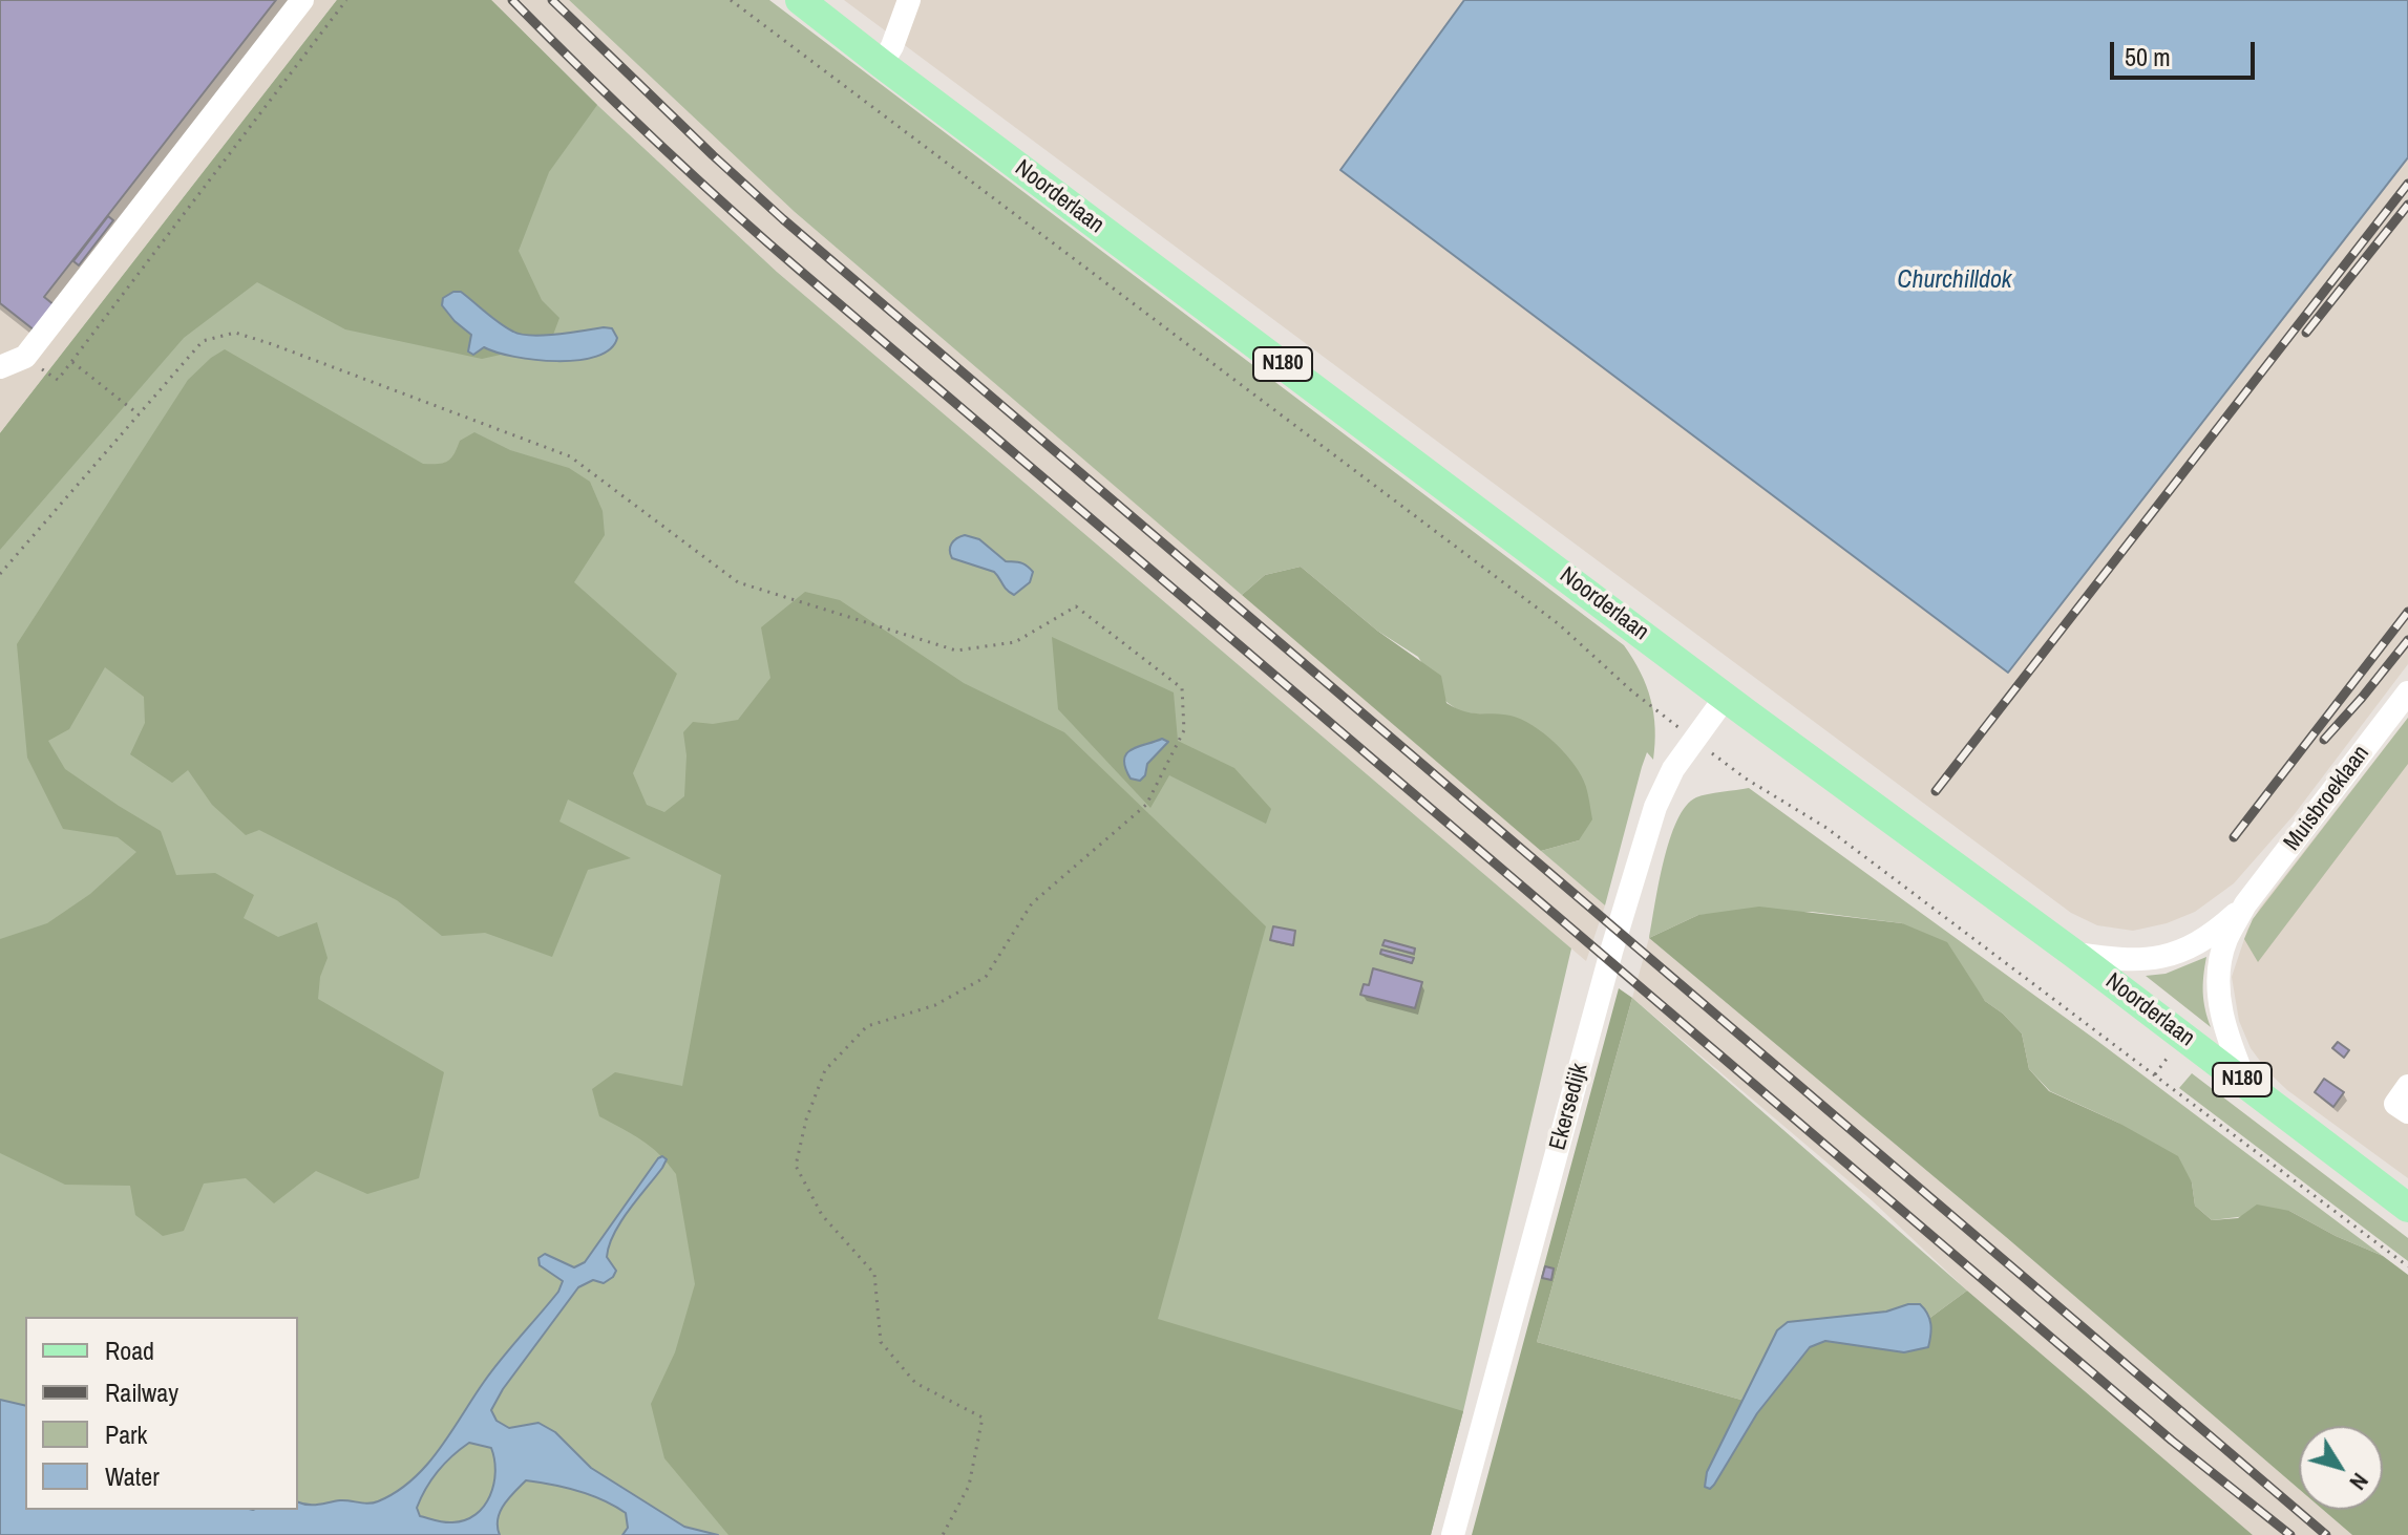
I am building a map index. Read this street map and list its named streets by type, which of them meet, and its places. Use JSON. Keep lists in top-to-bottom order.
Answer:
{
  "streets": {
    "main road": ["Noorderlaan", "N180"],
    "street": ["Muisbroeklaan", "Ekersedijk"]
  },
  "crossings": [
    ["Noorderlaan", "Muisbroeklaan"],
    ["Noorderlaan", "Ekersedijk"]
  ],
  "water": ["Churchilldok"],
  "legend": [
    "Road",
    "Railway",
    "Park",
    "Water"
  ],
  "scale_bar": "50 m",
  "north": "bottom right"
}
